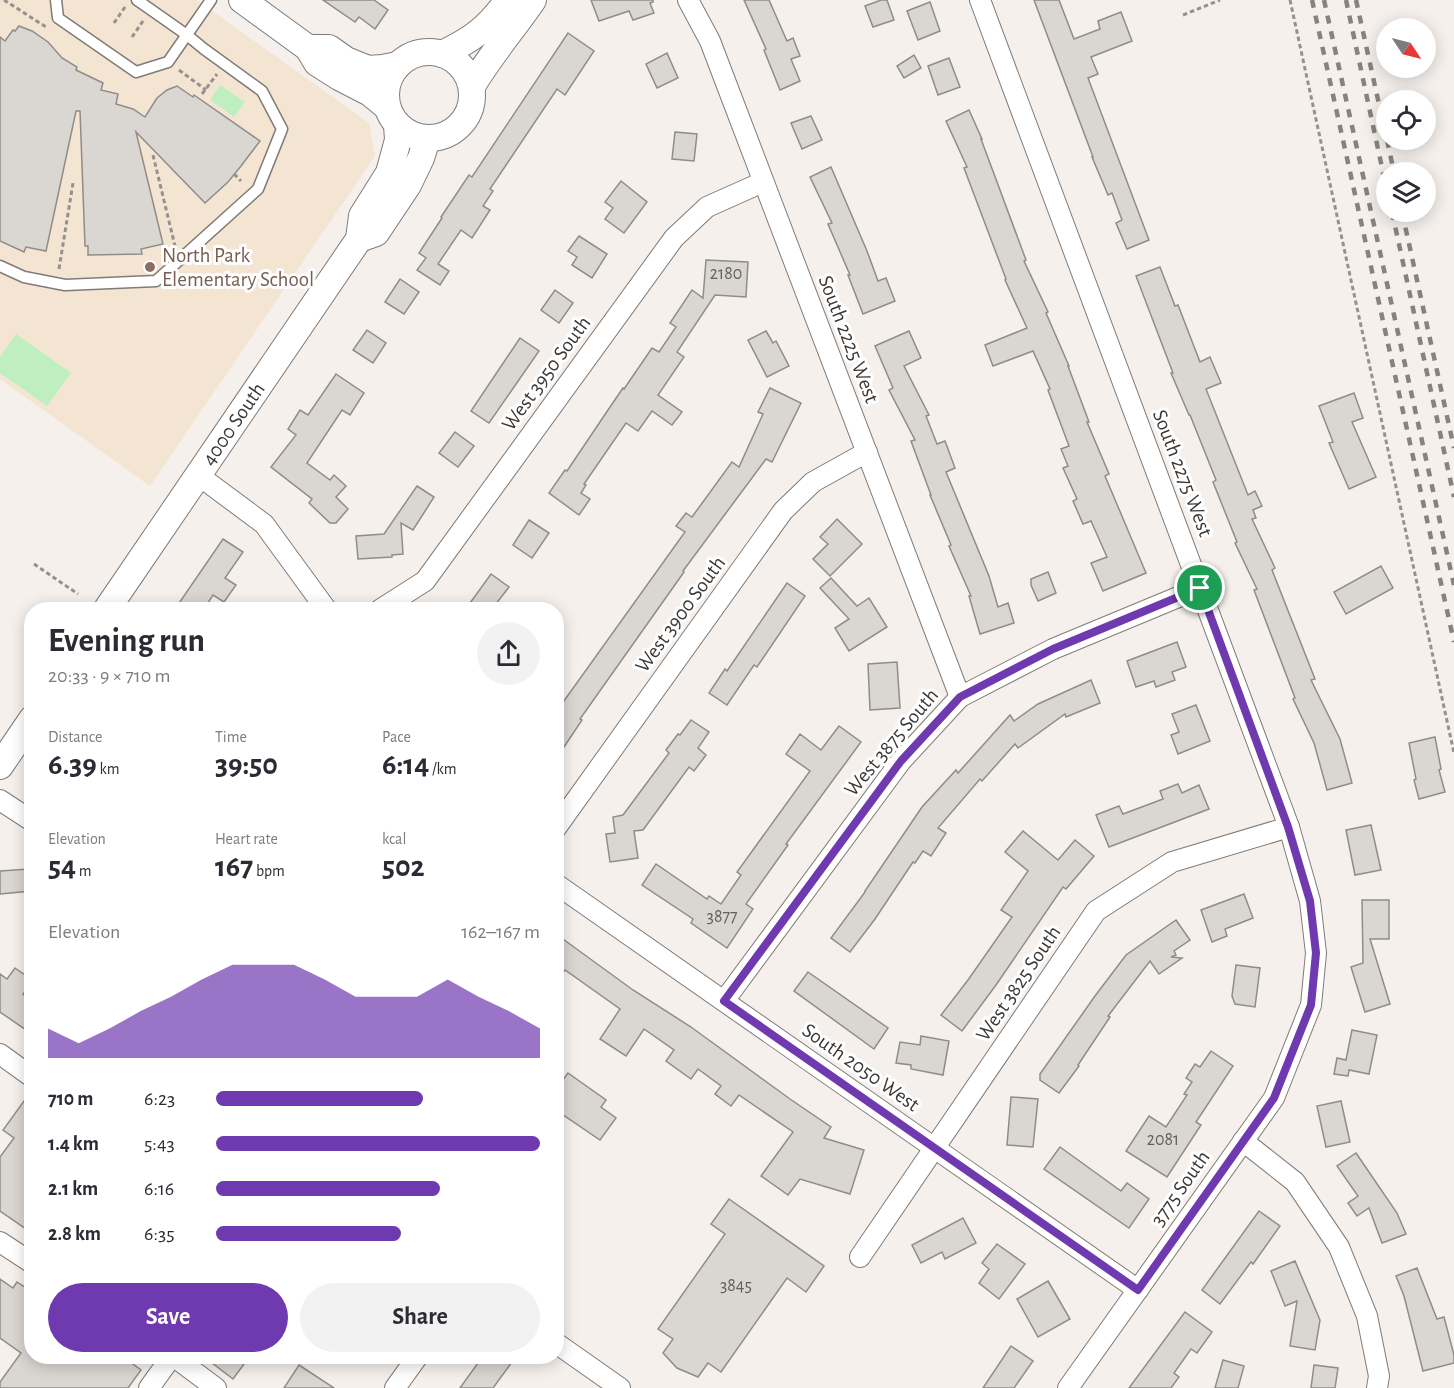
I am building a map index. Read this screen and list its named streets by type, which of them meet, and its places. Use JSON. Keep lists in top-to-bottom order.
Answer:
{
  "streets": {
    "street": [
      "South 2225 West",
      "West 3950 South",
      "4000 South",
      "South 2275 West",
      "West 3900 South",
      "West 3875 South",
      "West 3825 South",
      "South 2050 West",
      "3775 South"
    ]
  },
  "crossings": [
    ["South 2225 West", "West 3950 South"],
    ["South 2225 West", "West 3900 South"],
    ["South 2225 West", "West 3875 South"],
    ["South 2275 West", "West 3875 South"],
    ["South 2275 West", "West 3825 South"],
    ["South 2275 West", "3775 South"],
    ["West 3875 South", "South 2050 West"],
    ["West 3825 South", "South 2050 West"],
    ["South 2050 West", "3775 South"]
  ],
  "places": ["North Park Elementary School"],
  "house_numbers": [
    "2180",
    "3877",
    "2081",
    "3845"
  ],
  "north": "bottom right",
  "page": {
    "heading": ["Evening run", "20:33 · 9 × 710 m"],
    "stats": [
      ["Distance", "6.39 km"],
      ["Time", "39:50"],
      ["Pace", "6:14 /km"],
      ["Elevation", "54 m"],
      ["Heart rate", "167 bpm"],
      ["kcal", "502"]
    ],
    "chart": ["Elevation", "162–167 m"],
    "list": [
      {
        "name": "710 m",
        "note": "6:23"
      },
      {
        "name": "1.4 km",
        "note": "5:43"
      },
      {
        "name": "2.1 km",
        "note": "6:16"
      },
      {
        "name": "2.8 km",
        "note": "6:35"
      }
    ],
    "buttons": ["Save", "Share"]
  }
}
